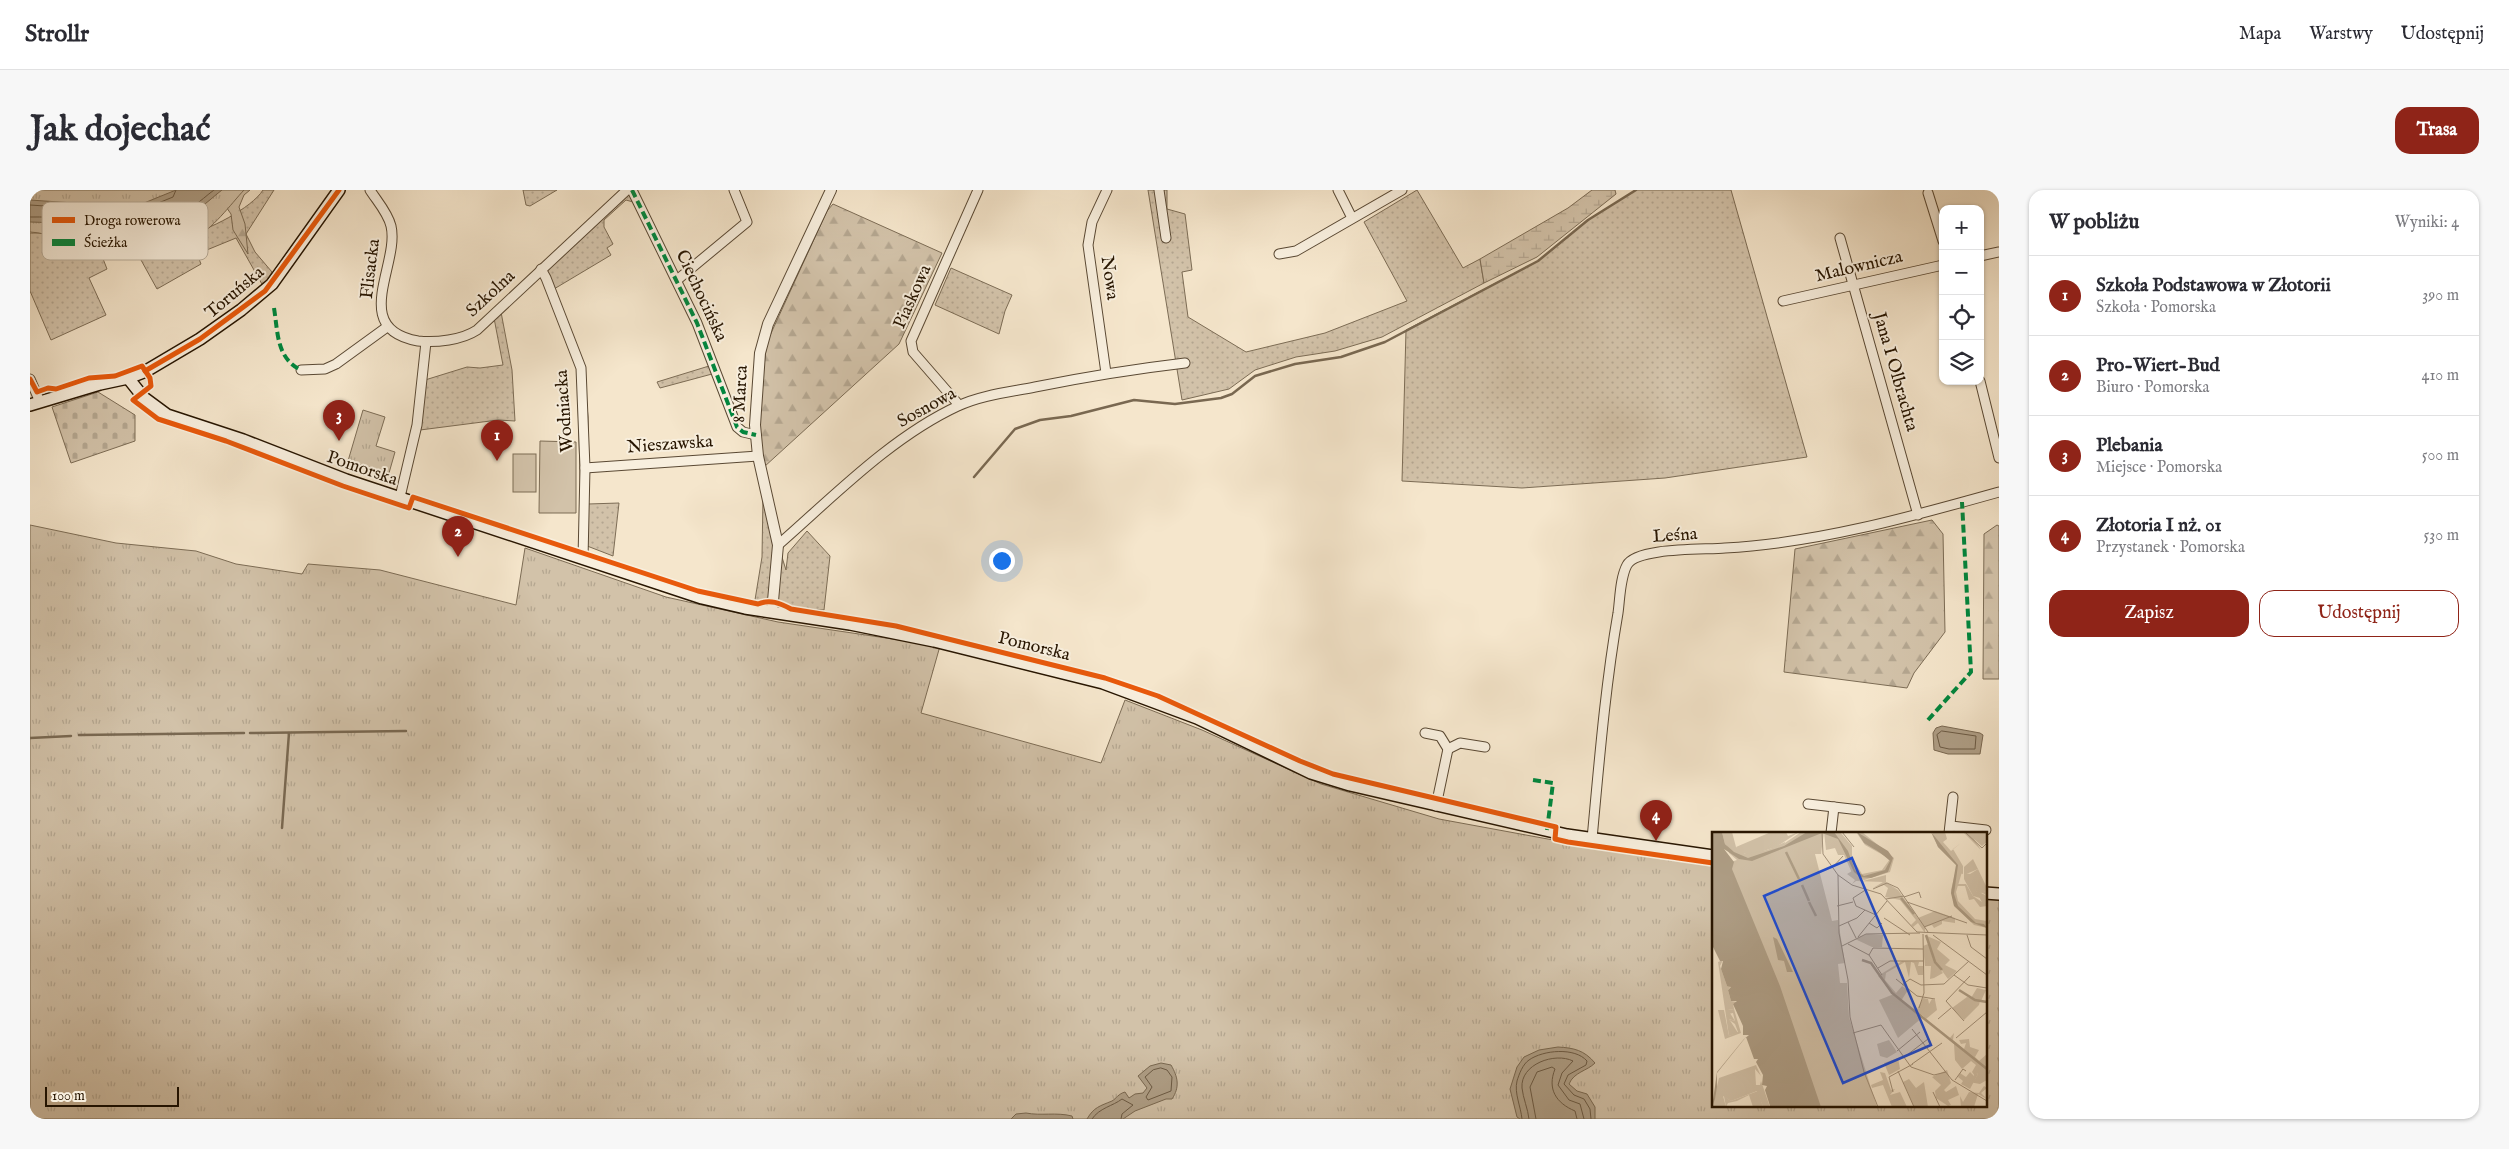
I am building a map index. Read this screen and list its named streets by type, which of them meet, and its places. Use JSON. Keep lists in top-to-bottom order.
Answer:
{
  "streets": {
    "main road": ["Toruńska", "Pomorska"],
    "street": [
      "Malownicza",
      "Flisacka",
      "Nowa",
      "Szkolna",
      "Ciechocińska",
      "Piaskowa",
      "Jana I Olbrachta",
      "8 Marca",
      "Sosnowa",
      "Wodniacka",
      "Nieszawska",
      "Leśna"
    ]
  },
  "crossings": [
    ["Malownicza", "Jana I Olbrachta"],
    ["Flisacka", "Szkolna"],
    ["Nowa", "Sosnowa"],
    ["Toruńska", "Pomorska"],
    ["Szkolna", "Wodniacka"],
    ["Ciechocińska", "8 Marca"],
    ["Piaskowa", "Sosnowa"],
    ["Jana I Olbrachta", "Leśna"],
    ["8 Marca", "Sosnowa"],
    ["8 Marca", "Nieszawska"],
    ["8 Marca", "Pomorska"],
    ["Wodniacka", "Nieszawska"],
    ["Wodniacka", "Pomorska"],
    ["Pomorska", "Leśna"]
  ],
  "legend": ["Droga rowerowa", "Ścieżka"],
  "scale_bar": "100 m",
  "page": {
    "header": "Strollr",
    "nav": ["Mapa", "Warstwy", "Udostępnij"],
    "buttons": [
      "Trasa",
      ["Zapisz", "Udostępnij"]
    ],
    "title": "Jak dojechać",
    "heading": ["W pobliżu", "Wyniki: 4"],
    "map_buttons": ["+", "−"],
    "list": [
      {
        "mark": "1",
        "name": "Szkoła Podstawowa w Złotorii",
        "note": "Szkoła · Pomorska",
        "value": "390 m"
      },
      {
        "mark": "2",
        "name": "Pro-Wiert-Bud",
        "note": "Biuro · Pomorska",
        "value": "410 m"
      },
      {
        "mark": "3",
        "name": "Plebania",
        "note": "Miejsce · Pomorska",
        "value": "500 m"
      },
      {
        "mark": "4",
        "name": "Złotoria I nż. 01",
        "note": "Przystanek · Pomorska",
        "value": "530 m"
      }
    ],
    "pins": [
      "3",
      "1",
      "2",
      "4"
    ],
    "scale": "100 m"
  }
}
